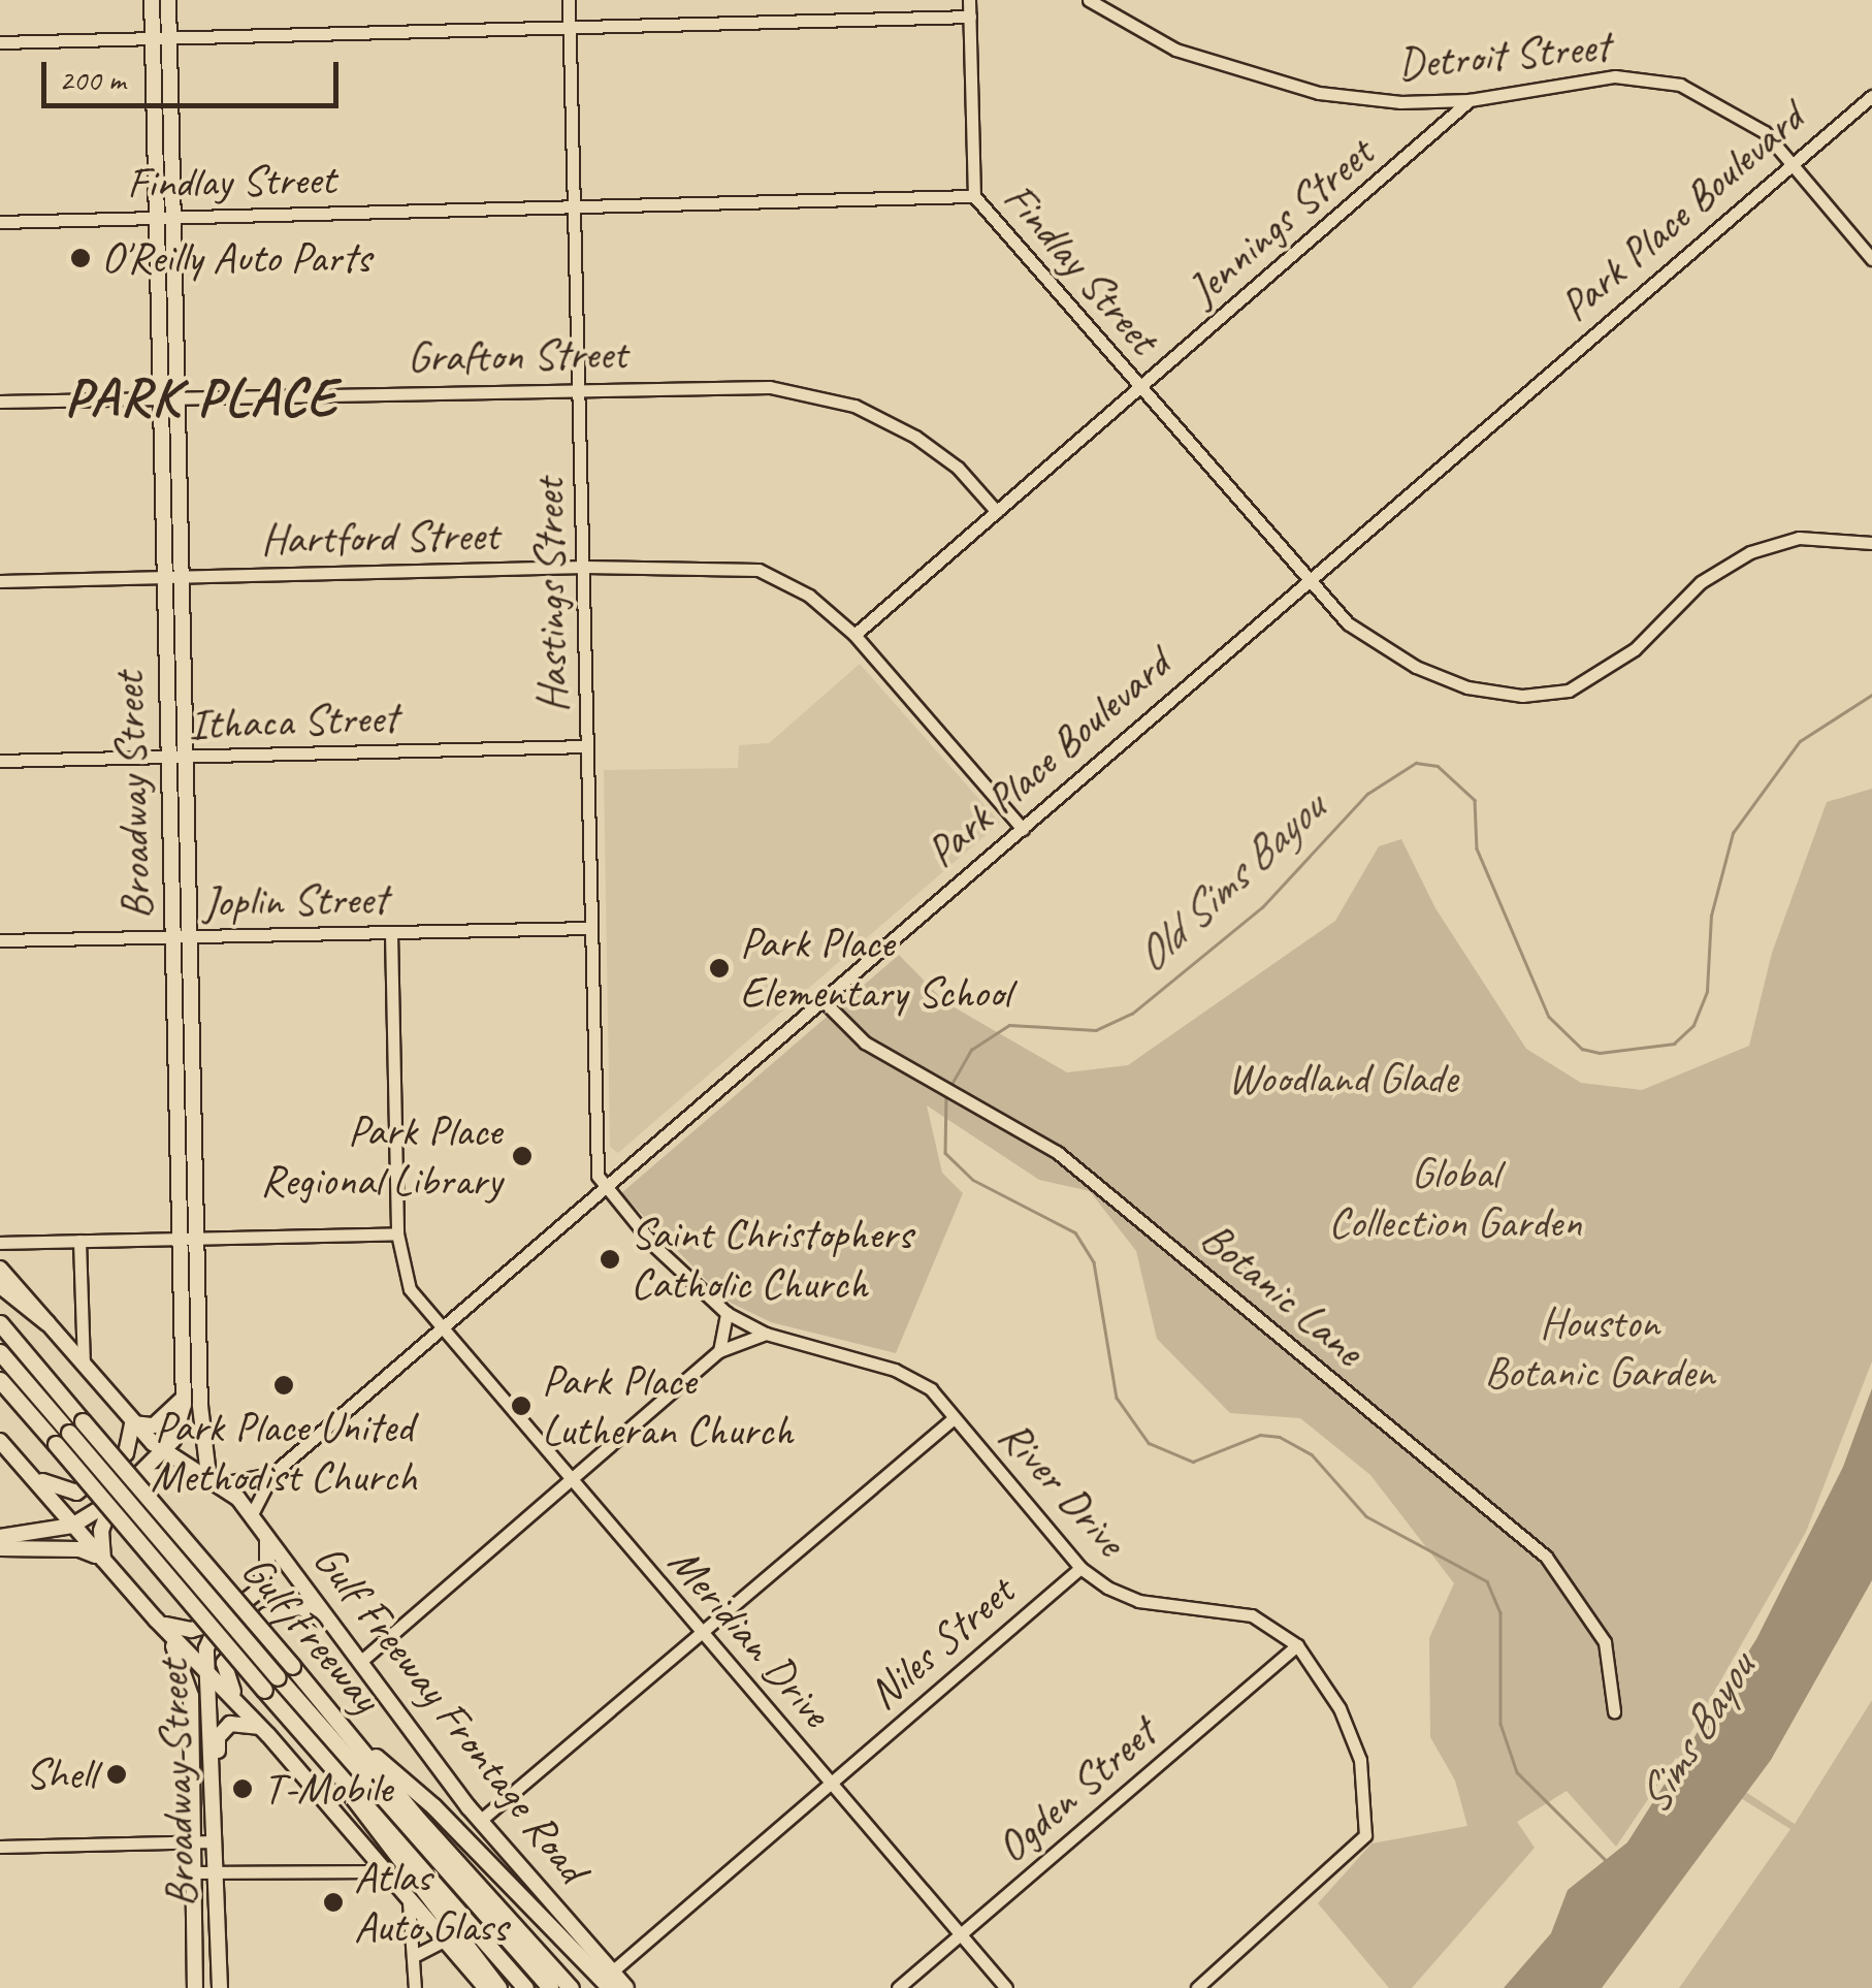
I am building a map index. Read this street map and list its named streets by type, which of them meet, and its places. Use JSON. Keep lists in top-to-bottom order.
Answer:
{
  "streets": {
    "highway": ["Gulf Freeway"],
    "main road": ["Broadway Street", "Gulf Freeway Frontage Road"],
    "street": [
      "Detroit Street",
      "Findlay Street",
      "Park Place Boulevard",
      "Jennings Street",
      "Grafton Street",
      "Hartford Street",
      "Hastings Street",
      "Ithaca Street",
      "Joplin Street",
      "Botanic Lane",
      "River Drive",
      "Meridian Drive",
      "Niles Street",
      "Ogden Street"
    ]
  },
  "crossings": [
    ["Detroit Street", "Park Place Boulevard"],
    ["Detroit Street", "Jennings Street"],
    ["Findlay Street", "Park Place Boulevard"],
    ["Findlay Street", "Jennings Street"],
    ["Findlay Street", "Hastings Street"],
    ["Findlay Street", "Broadway Street"],
    ["Park Place Boulevard", "Hartford Street"],
    ["Park Place Boulevard", "Hastings Street"],
    ["Park Place Boulevard", "Broadway Street"],
    ["Park Place Boulevard", "Botanic Lane"],
    ["Park Place Boulevard", "River Drive"],
    ["Park Place Boulevard", "Meridian Drive"],
    ["Park Place Boulevard", "Gulf Freeway Frontage Road"],
    ["Jennings Street", "Grafton Street"],
    ["Jennings Street", "Hartford Street"],
    ["Grafton Street", "Hastings Street"],
    ["Grafton Street", "Broadway Street"],
    ["Hartford Street", "Hastings Street"],
    ["Hartford Street", "Broadway Street"],
    ["Hastings Street", "Ithaca Street"],
    ["Hastings Street", "Joplin Street"],
    ["Hastings Street", "River Drive"],
    ["Ithaca Street", "Broadway Street"],
    ["Broadway Street", "Joplin Street"],
    ["Broadway Street", "Gulf Freeway Frontage Road"],
    ["Joplin Street", "Meridian Drive"],
    ["River Drive", "Niles Street"],
    ["River Drive", "Ogden Street"],
    ["Meridian Drive", "Niles Street"],
    ["Meridian Drive", "Ogden Street"],
    ["Niles Street", "Gulf Freeway Frontage Road"]
  ],
  "districts": ["PARK PLACE"],
  "water": ["Old Sims Bayou", "Sims Bayou"],
  "parks": ["Woodland Glade", "Global Collection Garden", "Houston Botanic Garden"],
  "places": [
    "O'Reilly Auto Parts",
    "Park Place Elementary School",
    "Park Place Regional Library",
    "Saint Christophers Catholic Church",
    "Park Place United Methodist Church",
    "Park Place Lutheran Church",
    "Shell",
    "T-Mobile",
    "Atlas Auto Glass"
  ],
  "scale_bar": "200 m"
}
